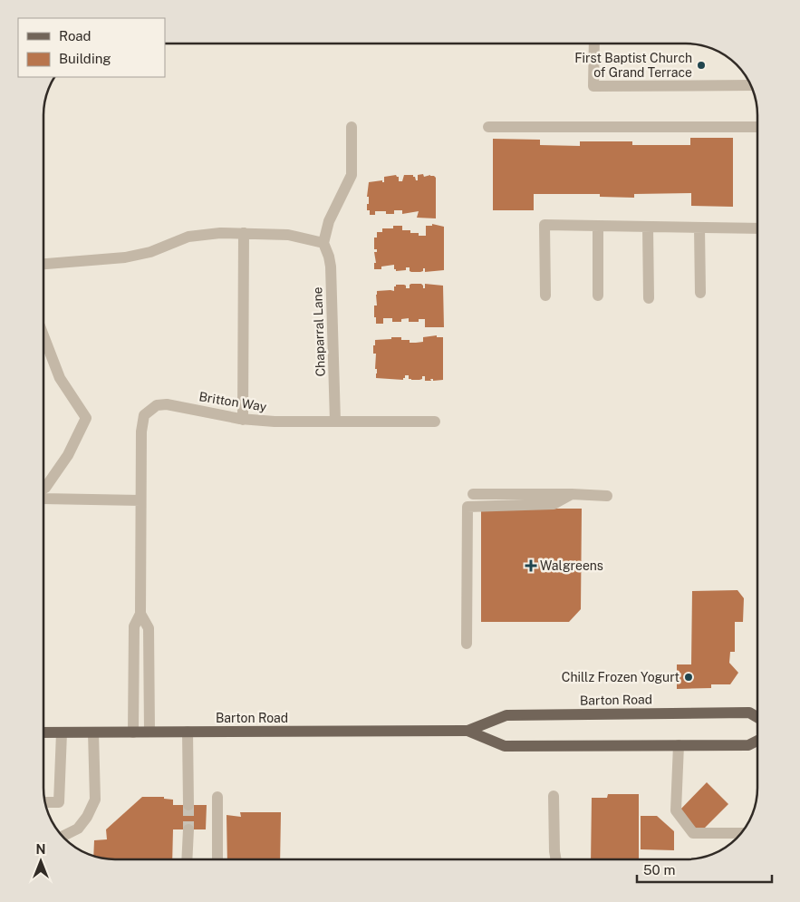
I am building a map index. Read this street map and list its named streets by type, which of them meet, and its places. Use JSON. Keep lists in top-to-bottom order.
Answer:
{
  "streets": {
    "main road": ["Barton Road"],
    "street": ["Chaparral Lane", "Britton Way"]
  },
  "crossings": [
    ["Chaparral Lane", "Britton Way"]
  ],
  "places": {
    "other": ["First Baptist Church of Grand Terrace", "Chillz Frozen Yogurt"],
    "health": ["Walgreens"]
  },
  "legend": ["Road", "Building"],
  "scale_bar": "50 m",
  "north": "top"
}
